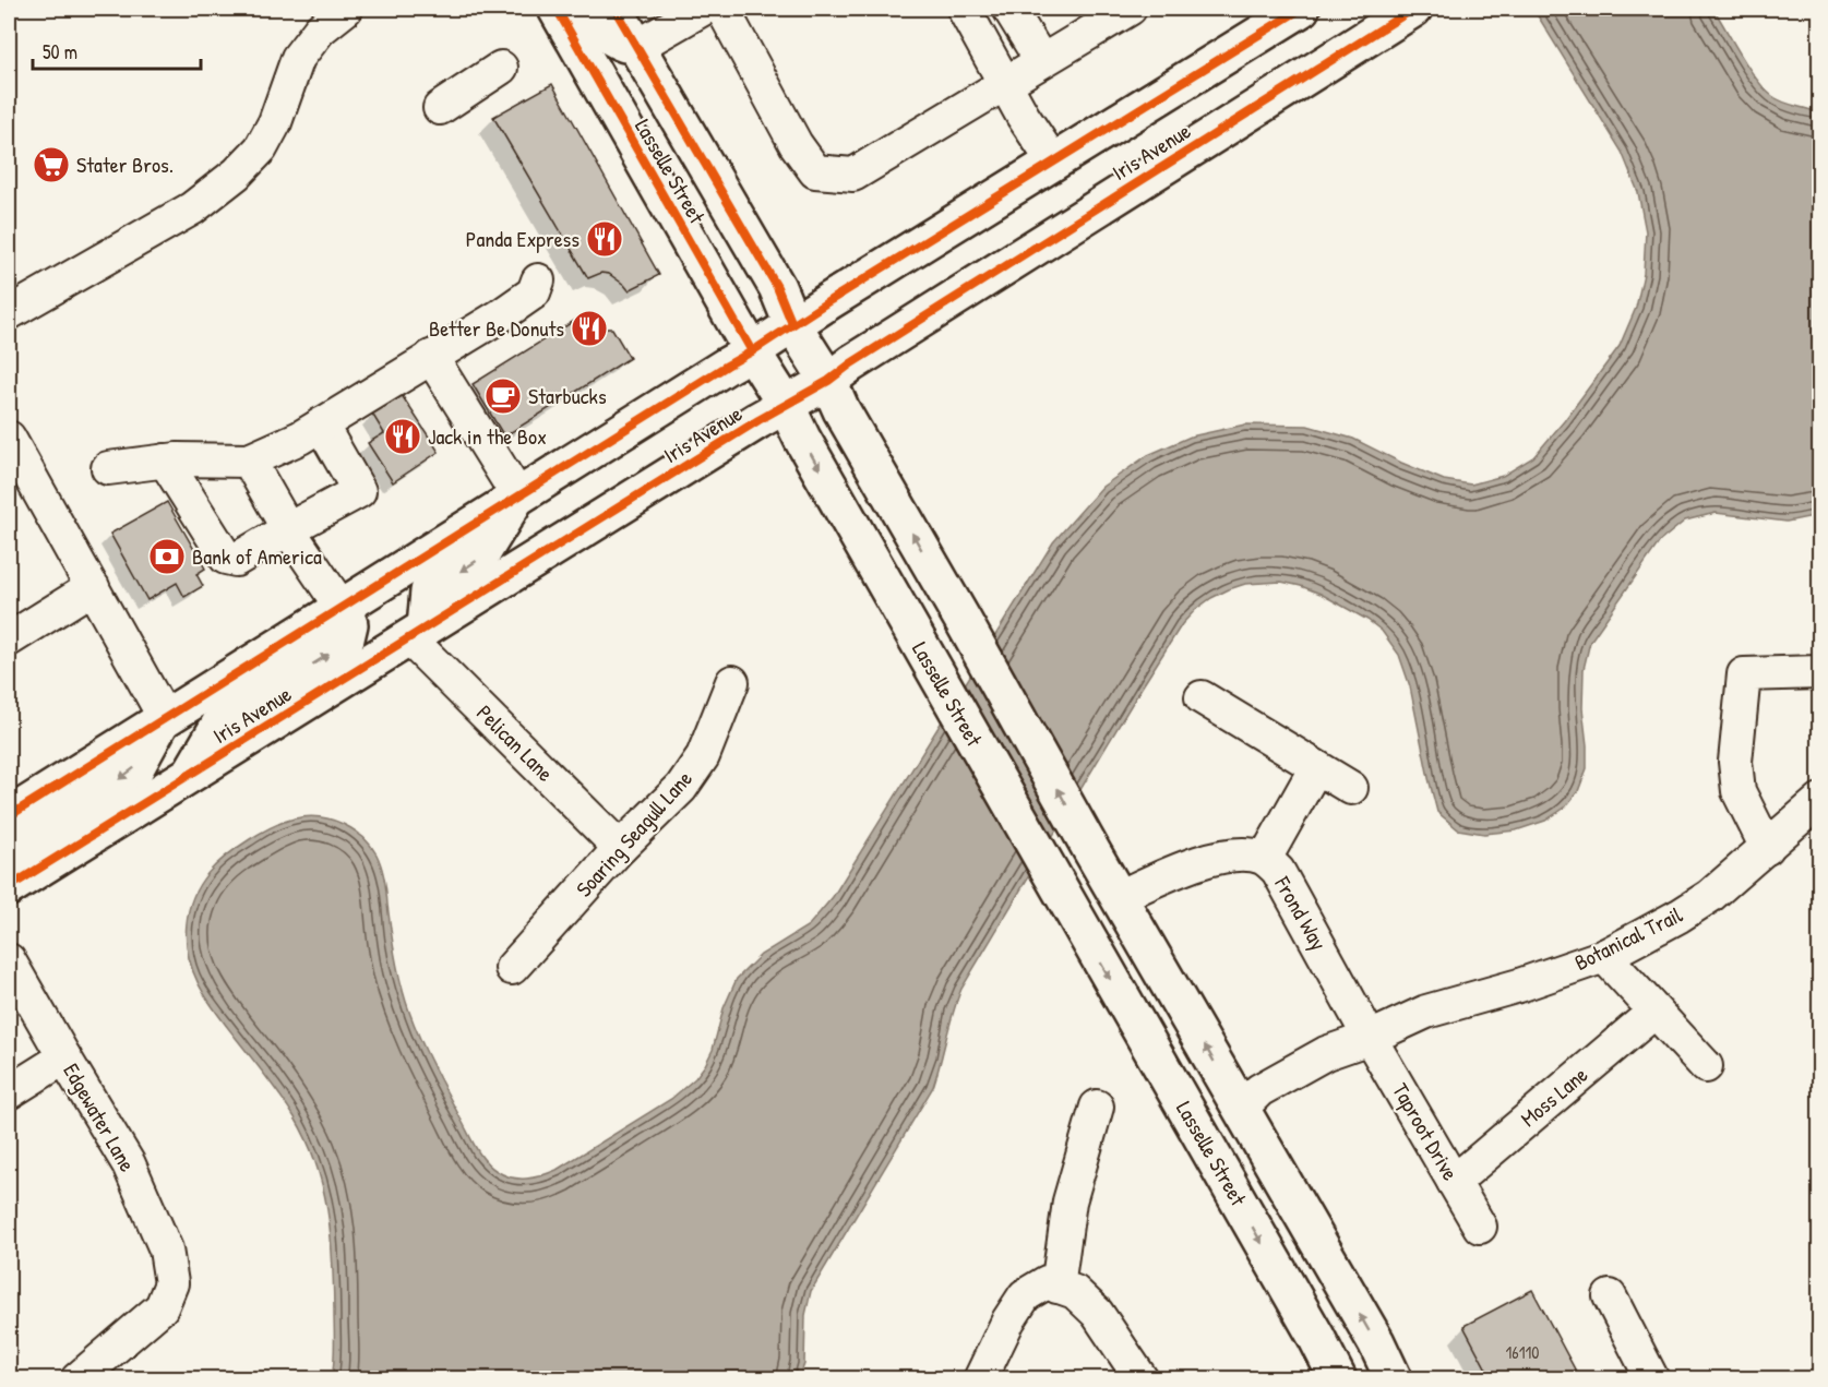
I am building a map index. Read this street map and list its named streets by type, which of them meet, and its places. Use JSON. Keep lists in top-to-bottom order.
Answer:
{
  "streets": {
    "main road": ["Iris Avenue", "Lasselle Street"],
    "street": [
      "Pelican Lane",
      "Soaring Seagull Lane",
      "Frond Way",
      "Botanical Trail",
      "Moss Lane",
      "Edgewater Lane",
      "Taproot Drive"
    ]
  },
  "crossings": [
    ["Iris Avenue", "Lasselle Street"],
    ["Iris Avenue", "Pelican Lane"],
    ["Lasselle Street", "Frond Way"],
    ["Lasselle Street", "Botanical Trail"],
    ["Pelican Lane", "Soaring Seagull Lane"],
    ["Frond Way", "Botanical Trail"],
    ["Frond Way", "Taproot Drive"],
    ["Botanical Trail", "Taproot Drive"],
    ["Moss Lane", "Taproot Drive"]
  ],
  "places": {
    "supermarket": ["Stater Bros."],
    "restaurant": ["Panda Express", "Better Be Donuts", "Jack in the Box"],
    "cafe": ["Starbucks"],
    "bank": ["Bank of America"]
  },
  "house_numbers": ["16110"],
  "scale_bar": "50 m"
}
